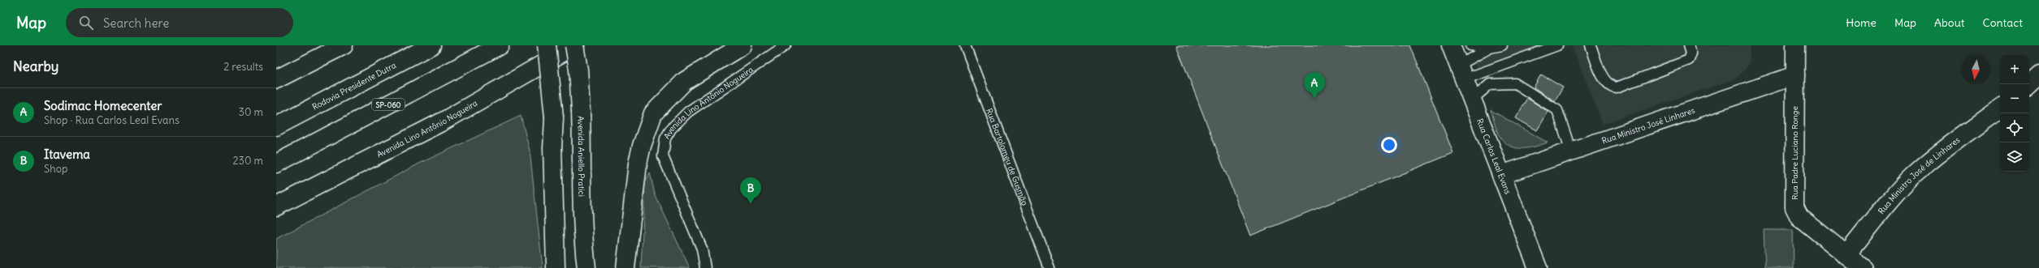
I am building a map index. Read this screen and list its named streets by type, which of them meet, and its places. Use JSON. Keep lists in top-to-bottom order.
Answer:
{
  "streets": {
    "main road": [
      "Rodovia Presidente Dutra",
      "SP-060",
      "Avenida Lino Antônio Nogueira",
      "Rua Ministro José Linhares",
      "Rua Padre Luciano Ronge",
      "Avenida Aniello Pratici",
      "Rua Carlos Leal Evans",
      "Rua Ministro José de Linhares"
    ],
    "lane": ["Rua Bartolomeu de Gusmão"]
  },
  "crossings": [
    ["Avenida Lino Antônio Nogueira", "Avenida Aniello Pratici"],
    ["Rua Ministro José Linhares", "Rua Padre Luciano Ronge"],
    ["Rua Ministro José Linhares", "Rua Carlos Leal Evans"],
    ["Rua Padre Luciano Ronge", "Rua Ministro José de Linhares"]
  ],
  "north": "bottom",
  "page": {
    "header": "Map",
    "search": "Search here",
    "nav": [
      "Home",
      "Map",
      "About",
      "Contact"
    ],
    "heading": ["Nearby", "2 results"],
    "map_buttons": ["+", "−"],
    "pins": ["A", "B"],
    "list": [
      {
        "mark": "A",
        "name": "Sodimac Homecenter",
        "note": "Shop · Rua Carlos Leal Evans",
        "value": "30 m"
      },
      {
        "mark": "B",
        "name": "Itavema",
        "note": "Shop",
        "value": "230 m"
      }
    ]
  }
}
